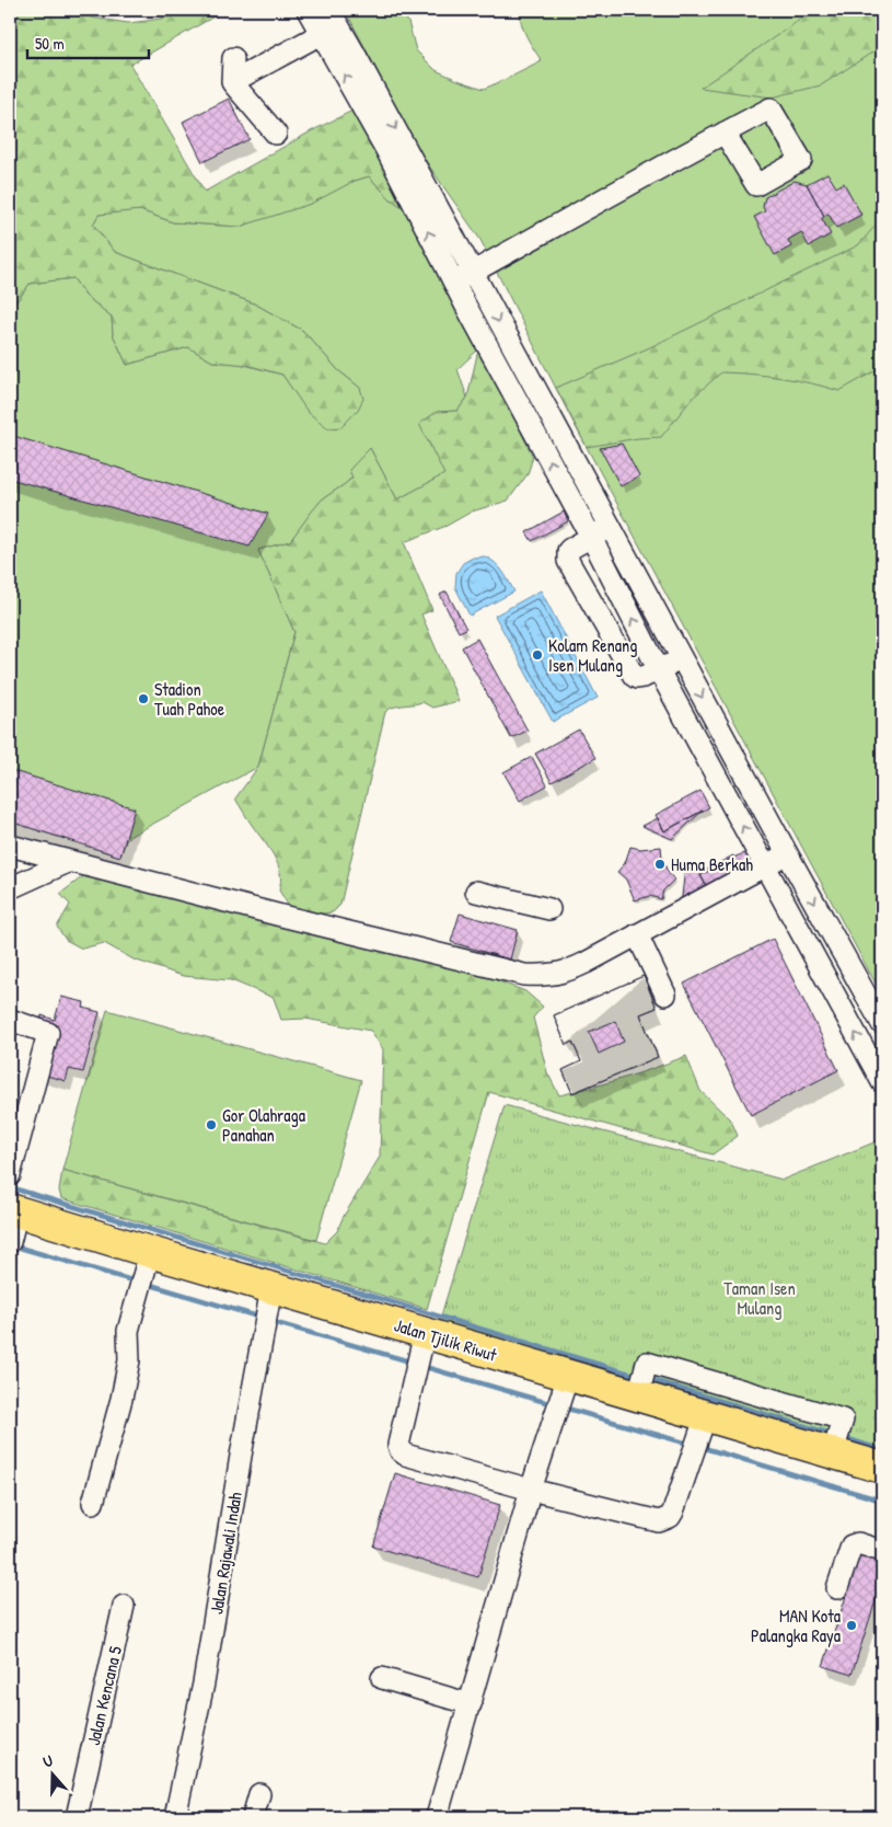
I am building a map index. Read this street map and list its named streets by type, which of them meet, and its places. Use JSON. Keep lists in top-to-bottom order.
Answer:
{
  "streets": {
    "highway": ["Jalan Tjilik Riwut"],
    "street": ["Jalan Rajawali Indah", "Jalan Kencana 5"]
  },
  "crossings": [
    ["Jalan Tjilik Riwut", "Jalan Rajawali Indah"]
  ],
  "parks": ["Taman Isen Mulang"],
  "places": [
    "Kolam Renang Isen Mulang",
    "Stadion Tuah Pahoe",
    "Huma Berkah",
    "Gor Olahraga Panahan",
    "MAN Kota Palangka Raya"
  ],
  "scale_bar": "50 m",
  "north": "top"
}
